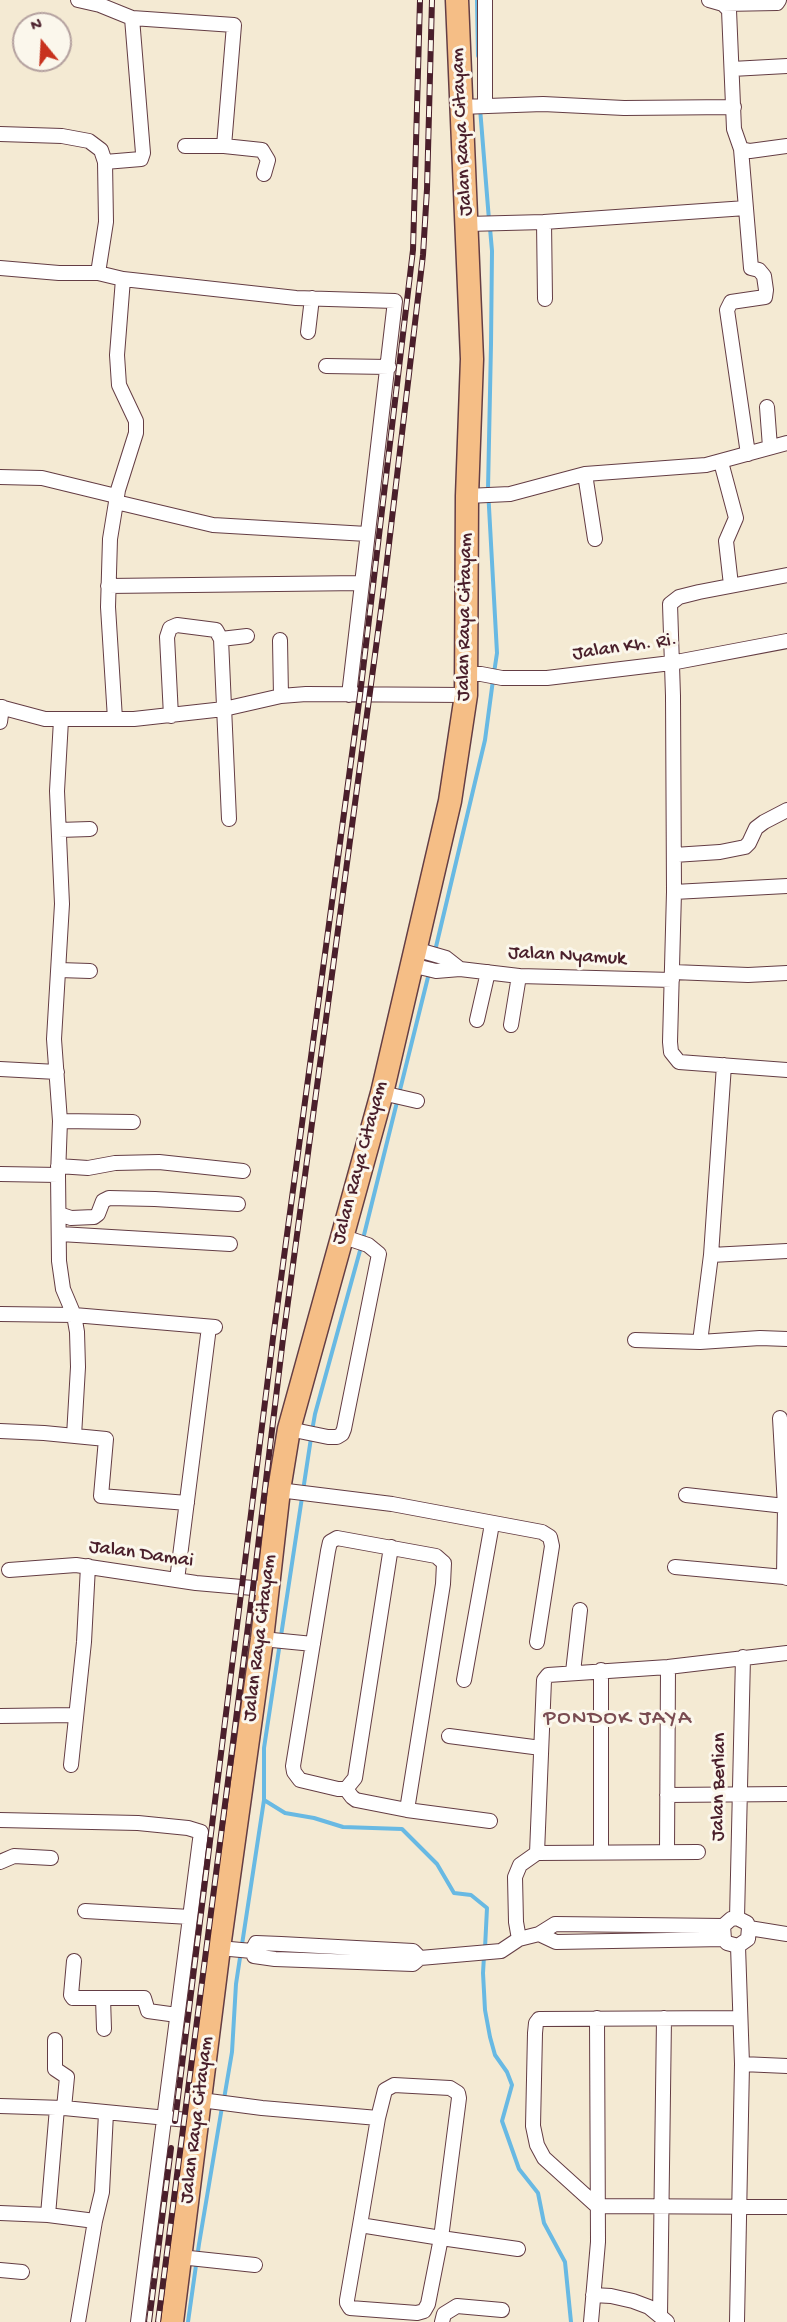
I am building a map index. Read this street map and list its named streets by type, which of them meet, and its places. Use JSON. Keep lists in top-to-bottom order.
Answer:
{
  "streets": {
    "main road": ["Jalan Raya Citayam"],
    "street": [
      "Jalan Kh. Ri.",
      "Jalan Nyamuk",
      "Jalan Damai",
      "Jalan Berlian"
    ]
  },
  "crossings": [
    ["Jalan Raya Citayam", "Jalan Kh. Ri."],
    ["Jalan Raya Citayam", "Jalan Nyamuk"],
    ["Jalan Raya Citayam", "Jalan Damai"]
  ],
  "districts": ["PONDOK JAYA"],
  "north": "top"
}
